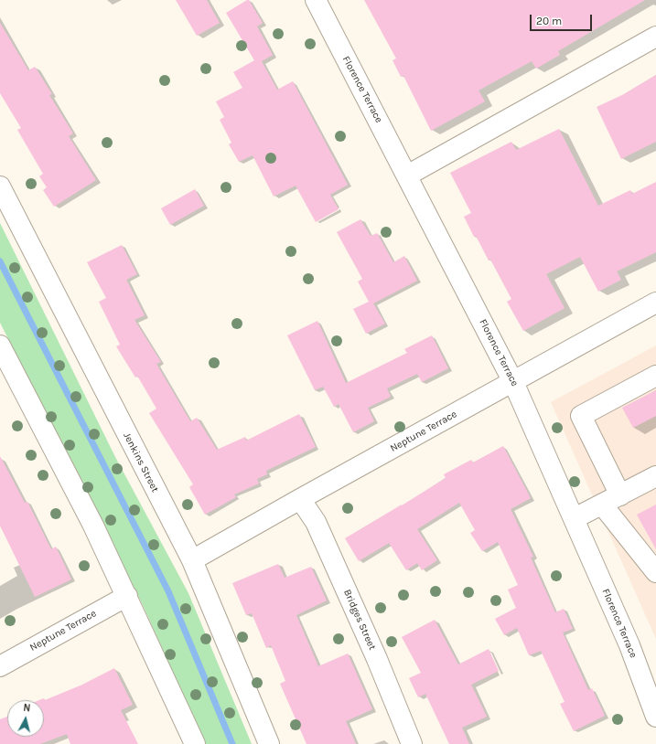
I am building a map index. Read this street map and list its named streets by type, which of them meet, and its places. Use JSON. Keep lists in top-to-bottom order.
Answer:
{
  "streets": {
    "street": [
      "Florence Terrace",
      "Neptune Terrace",
      "Jenkins Street",
      "Bridges Street"
    ]
  },
  "crossings": [
    ["Florence Terrace", "Neptune Terrace"],
    ["Neptune Terrace", "Jenkins Street"],
    ["Neptune Terrace", "Bridges Street"]
  ],
  "scale_bar": "20 m",
  "north": "top"
}
